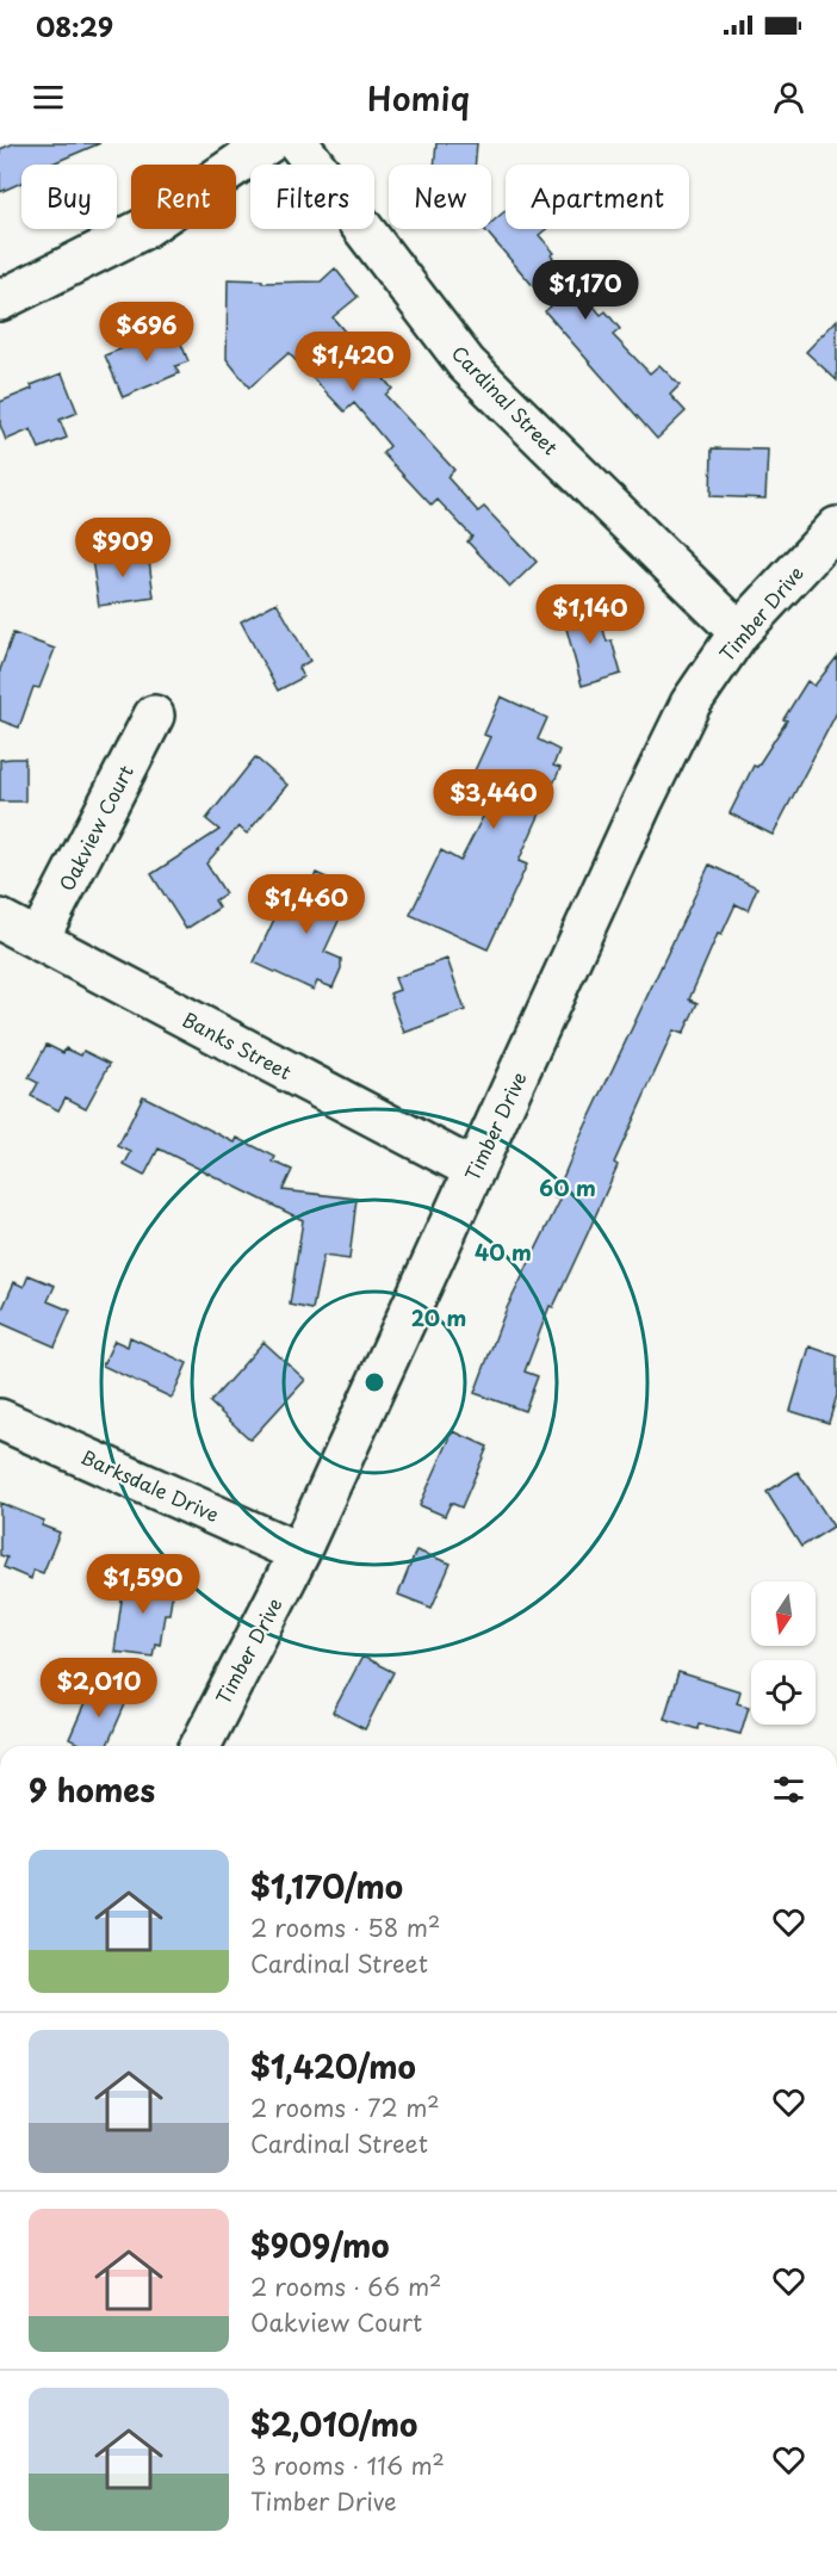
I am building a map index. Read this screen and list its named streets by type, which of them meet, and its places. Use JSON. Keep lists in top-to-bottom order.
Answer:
{
  "streets": {
    "street": [
      "Cardinal Street",
      "Timber Drive",
      "Oakview Court",
      "Banks Street",
      "Barksdale Drive"
    ]
  },
  "crossings": [
    ["Cardinal Street", "Timber Drive"],
    ["Timber Drive", "Banks Street"],
    ["Timber Drive", "Barksdale Drive"],
    ["Oakview Court", "Banks Street"]
  ],
  "north": "bottom",
  "page": {
    "status": "08:29",
    "header": "Homiq",
    "chip": [
      "Buy",
      "Rent",
      "Filters",
      "New",
      "Apartment"
    ],
    "price": [
      "$1,170",
      "$696",
      "$1,420",
      "$909",
      "$1,140",
      "$3,440",
      "$1,460",
      "$1,590",
      "$2,010"
    ],
    "heading": "9 homes",
    "list": [
      {
        "name": "$1,170/mo",
        "note": "2 rooms · 58 m² · Cardinal Street"
      },
      {
        "name": "$1,420/mo",
        "note": "2 rooms · 72 m² · Cardinal Street"
      },
      {
        "name": "$909/mo",
        "note": "2 rooms · 66 m² · Oakview Court"
      },
      {
        "name": "$2,010/mo",
        "note": "3 rooms · 116 m² · Timber Drive"
      }
    ]
  },
  "rings": ["60 m", "40 m", "20 m"]
}
